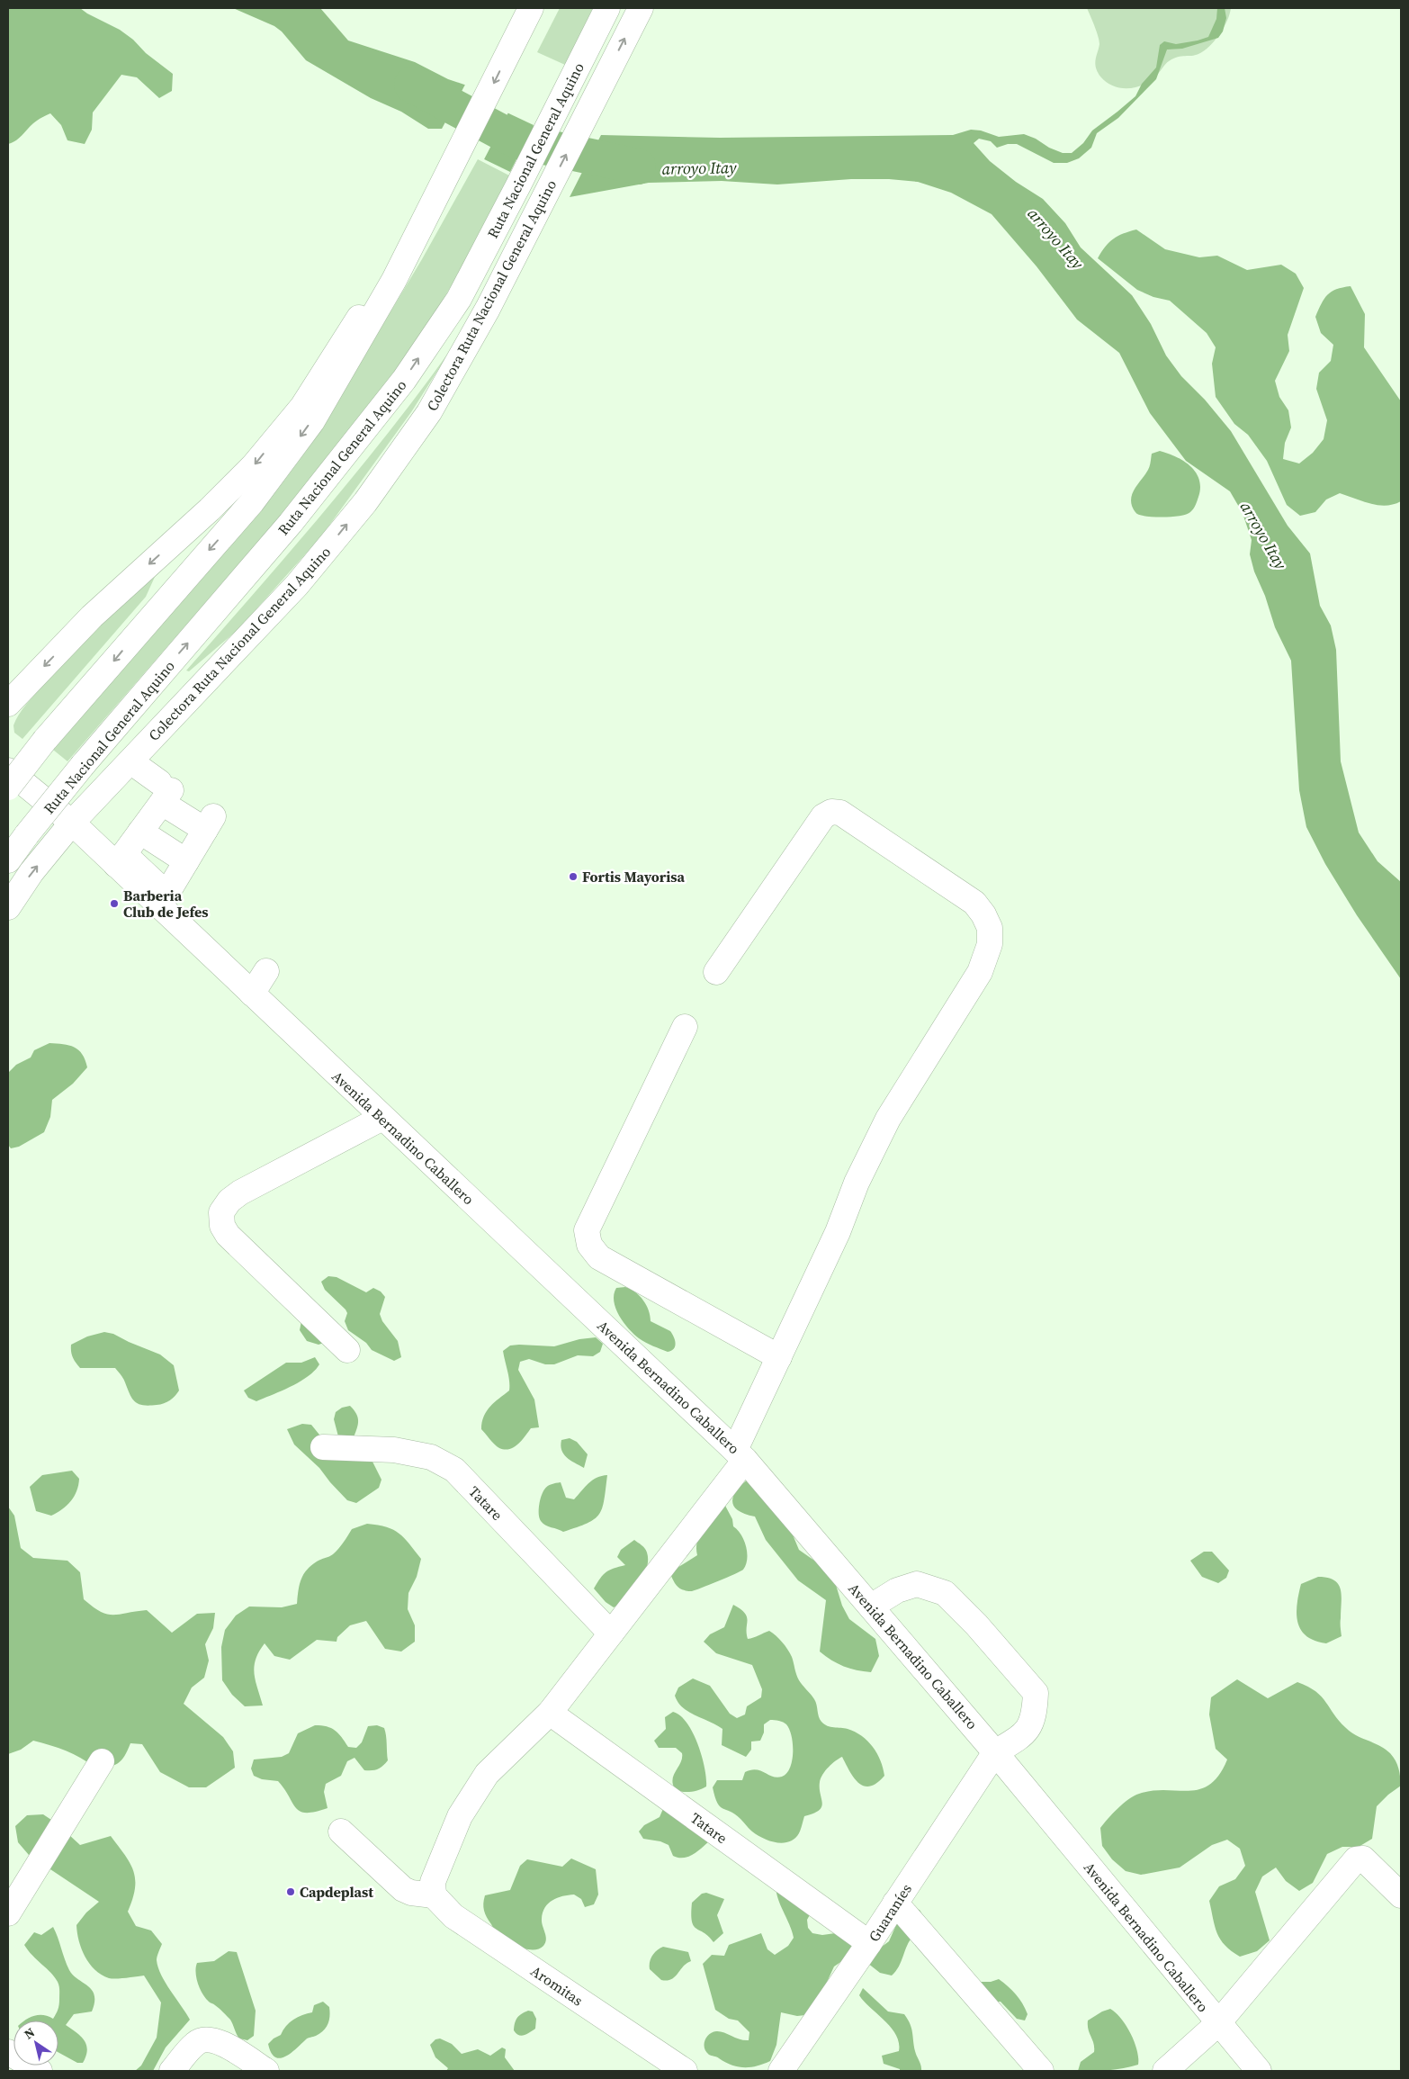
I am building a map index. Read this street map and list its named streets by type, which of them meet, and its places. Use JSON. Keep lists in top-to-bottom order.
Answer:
{
  "streets": {
    "main road": [
      "Ruta Nacional General Aquino",
      "Colectora Ruta Nacional General Aquino",
      "Avenida Bernadino Caballero",
      "Tatare",
      "Guaraníes",
      "Aromitas"
    ]
  },
  "crossings": [
    ["Colectora Ruta Nacional General Aquino", "Avenida Bernadino Caballero"],
    ["Avenida Bernadino Caballero", "Guaraníes"],
    ["Tatare", "Guaraníes"]
  ],
  "water": ["arroyo Itay"],
  "places": ["Fortis Mayorisa", "Barberia Club de Jefes", "Capdeplast"],
  "north": "top left"
}
